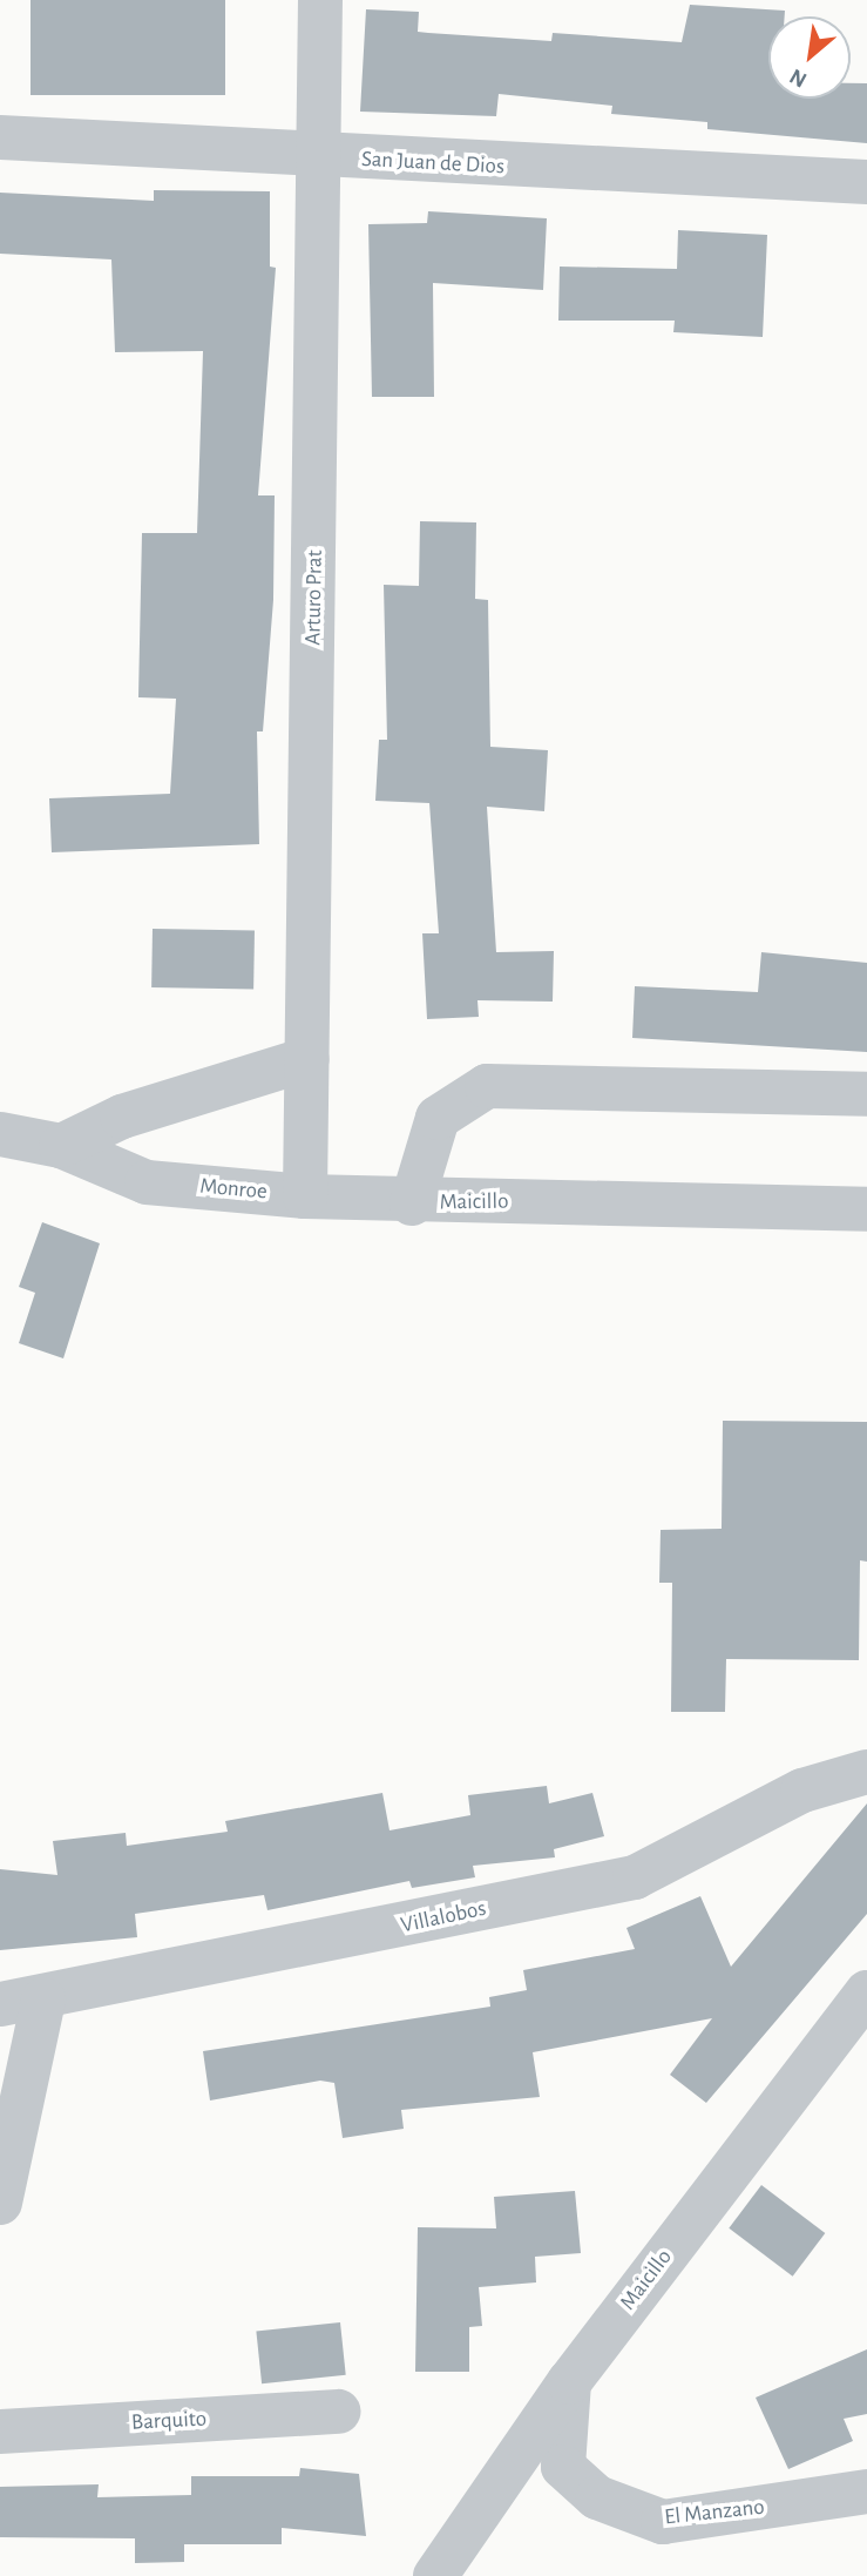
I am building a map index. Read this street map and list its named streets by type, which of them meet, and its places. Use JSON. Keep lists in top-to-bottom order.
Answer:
{
  "streets": {
    "street": [
      "San Juan de Dios",
      "Arturo Prat",
      "Monroe",
      "Maicillo",
      "Villalobos",
      "Barquito",
      "El Manzano"
    ]
  },
  "crossings": [
    ["San Juan de Dios", "Arturo Prat"],
    ["Arturo Prat", "Monroe"],
    ["Monroe", "Maicillo"],
    ["Maicillo", "El Manzano"]
  ],
  "north": "bottom left"
}
